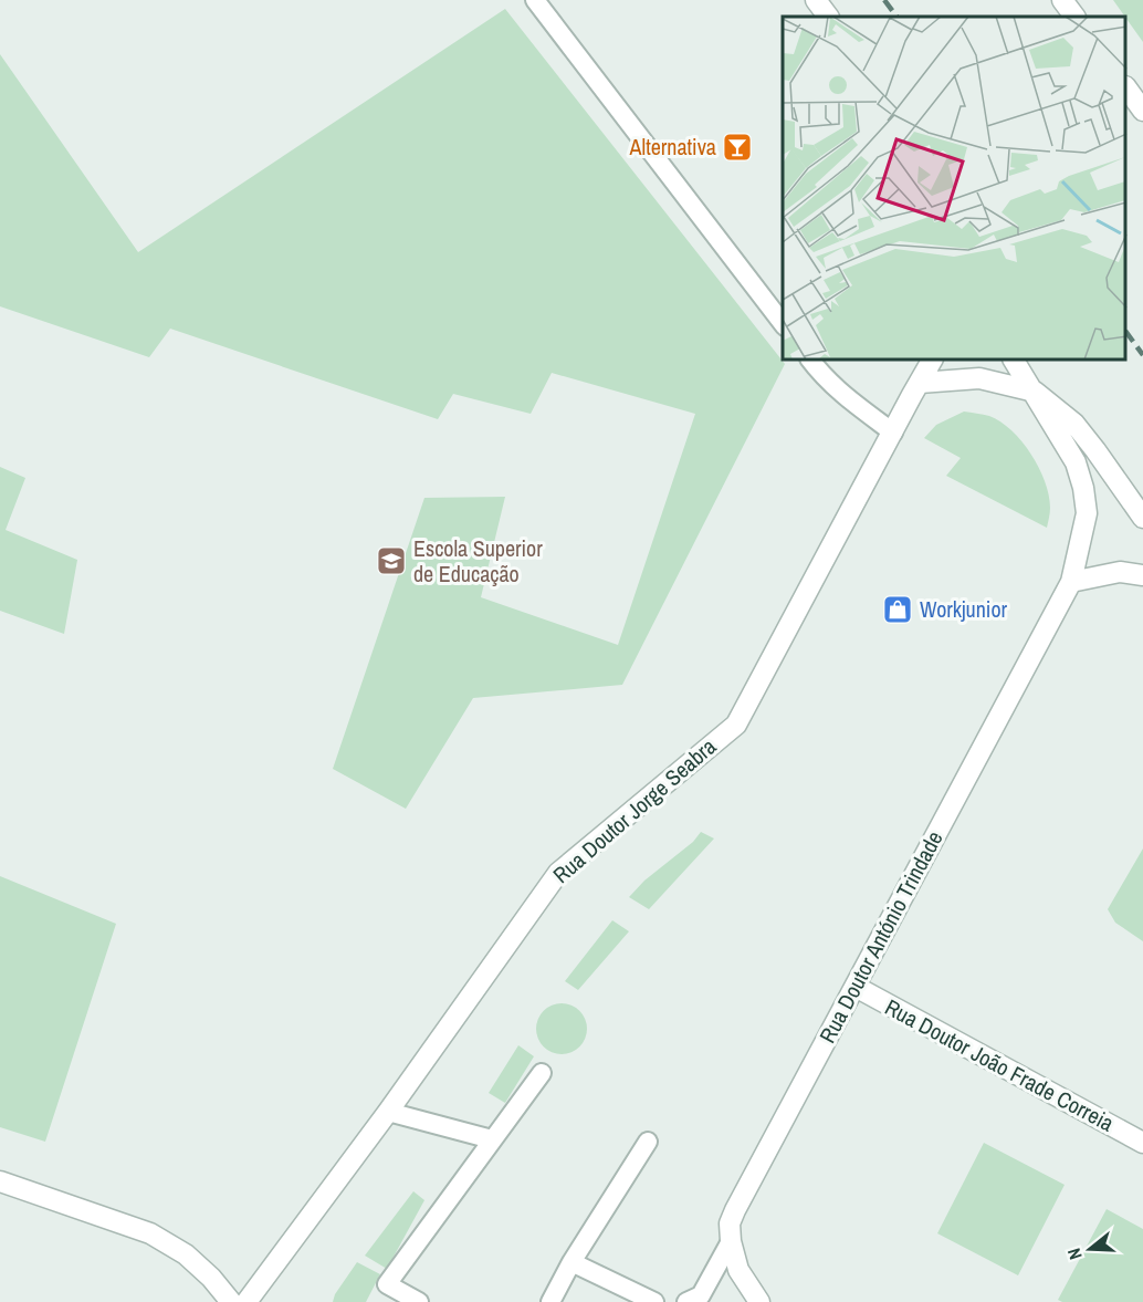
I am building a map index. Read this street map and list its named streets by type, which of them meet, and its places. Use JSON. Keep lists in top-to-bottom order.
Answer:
{
  "streets": {
    "street": ["Rua Doutor Jorge Seabra", "Rua Doutor António Trindade", "Rua Doutor João Frade Correia"]
  },
  "crossings": [
    ["Rua Doutor António Trindade", "Rua Doutor João Frade Correia"]
  ],
  "places": {
    "bar": ["Alternativa"],
    "school or university": ["Escola Superior de Educação"],
    "shop": ["Workjunior"]
  },
  "north": "left"
}
